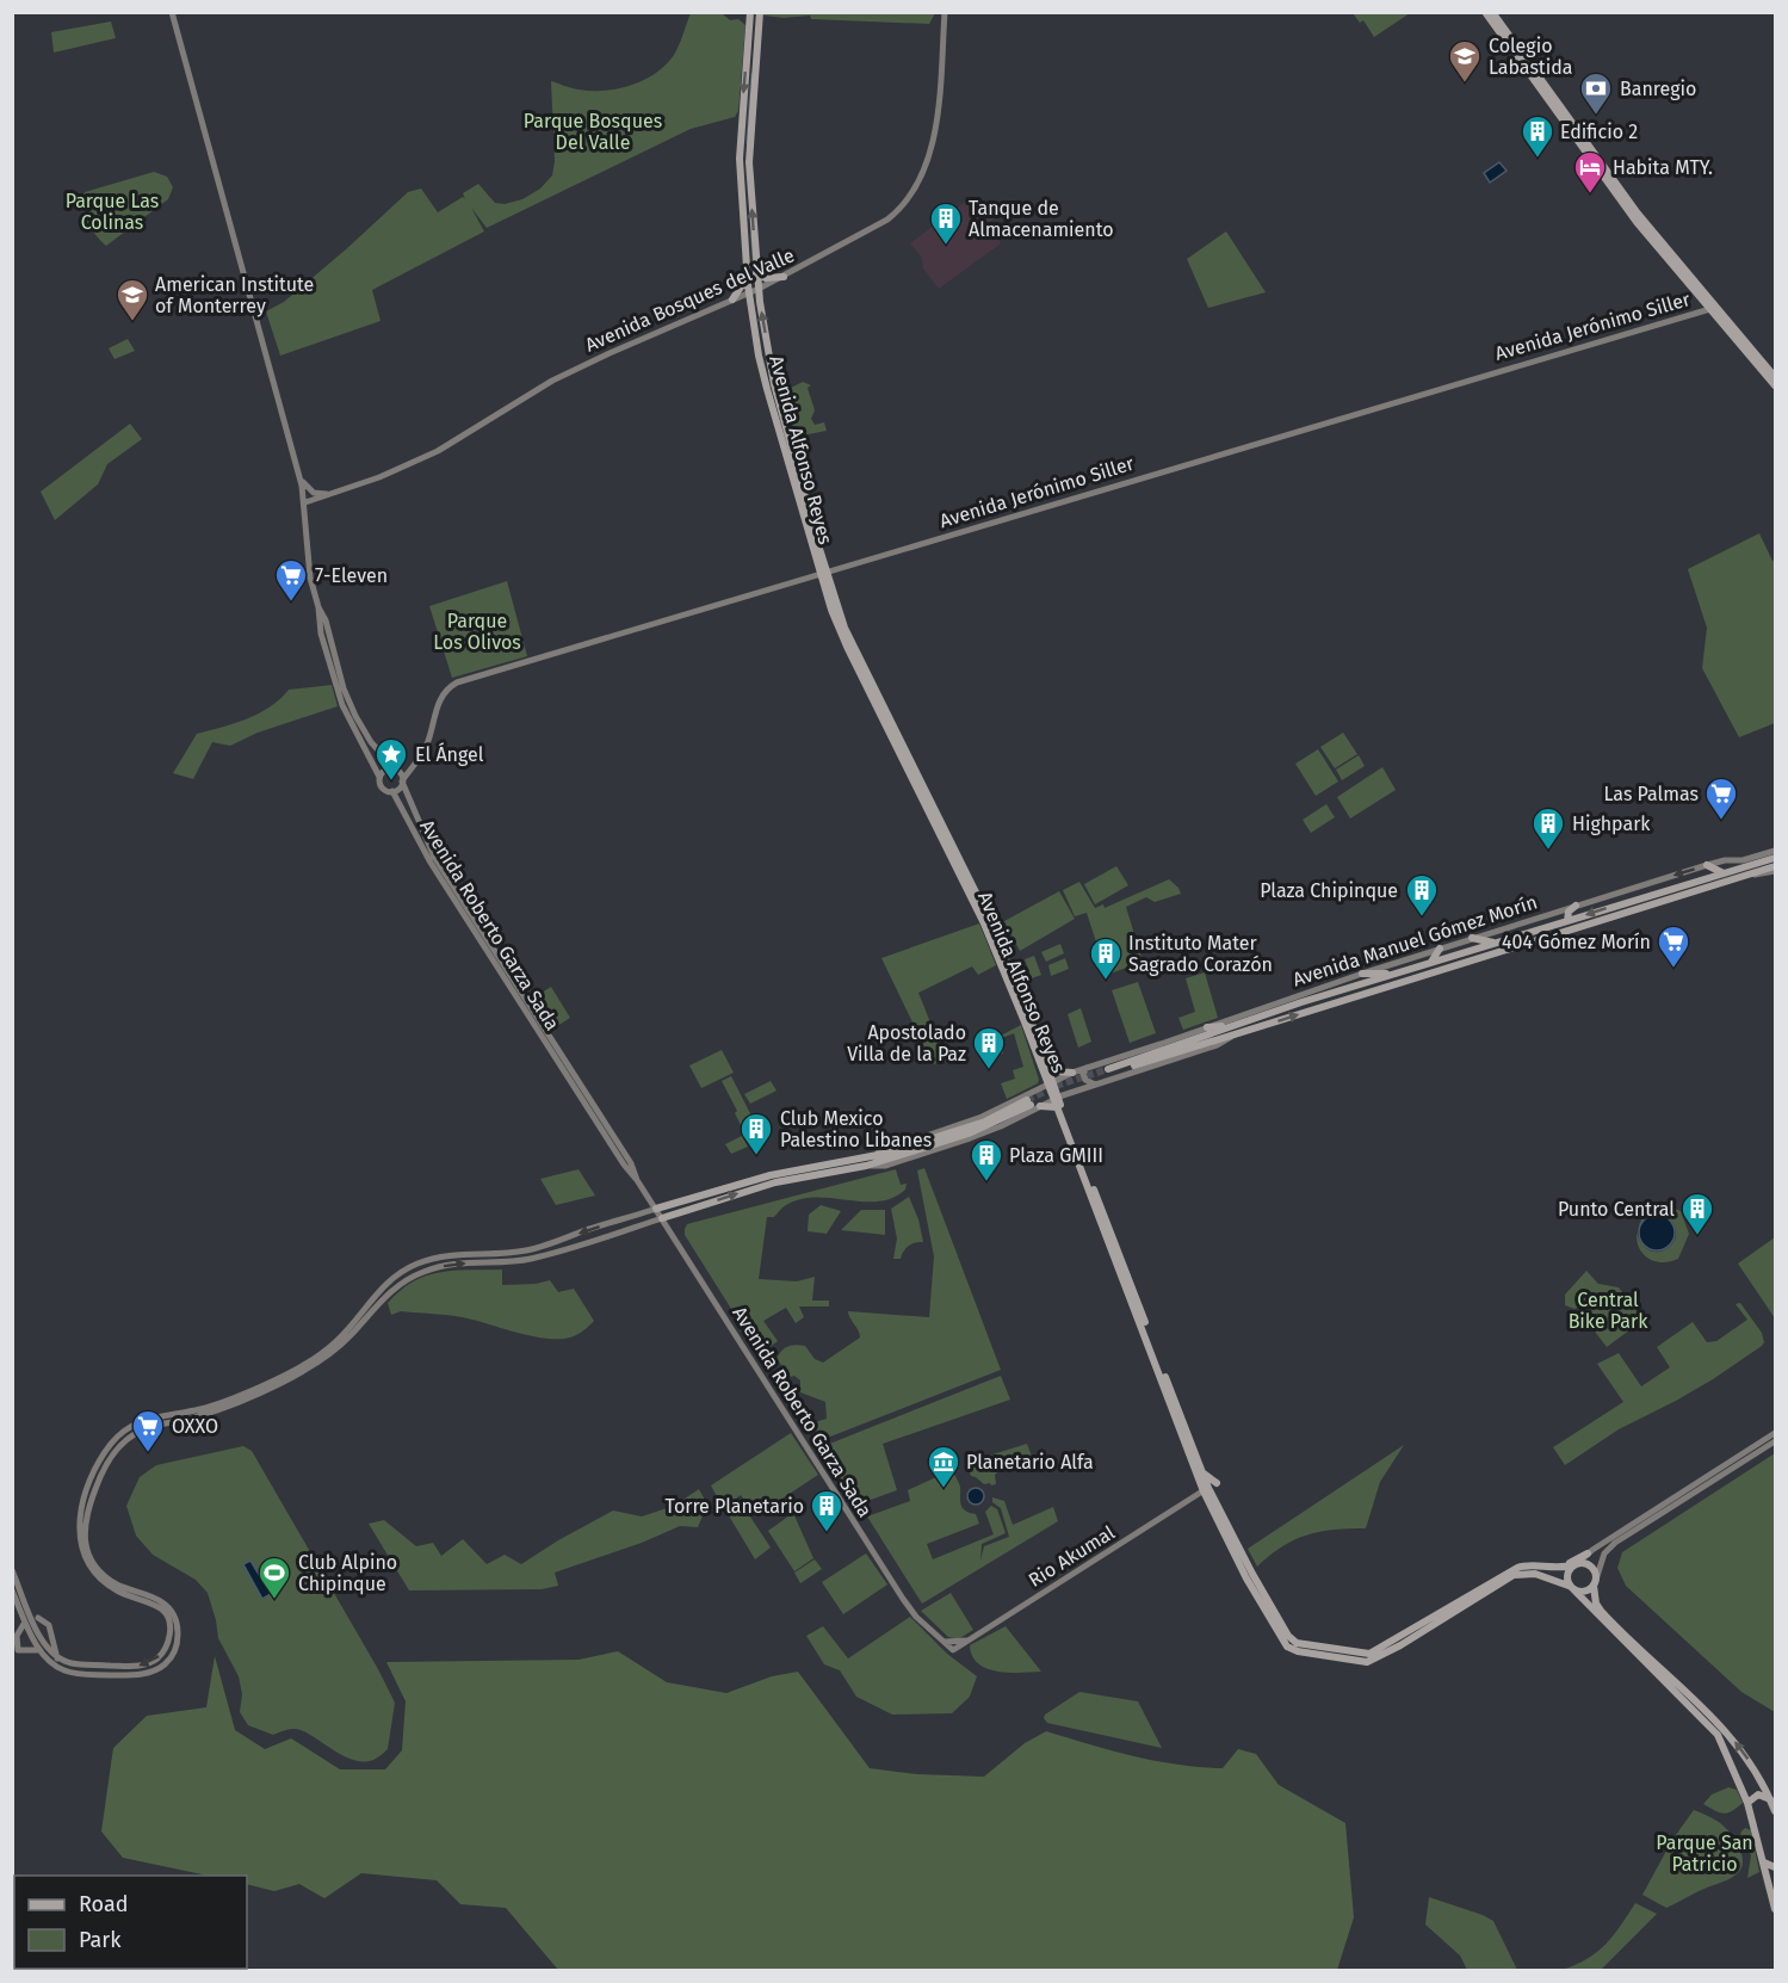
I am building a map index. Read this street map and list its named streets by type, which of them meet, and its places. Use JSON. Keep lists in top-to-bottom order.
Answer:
{
  "streets": {
    "main road": ["Avenida Alfonso Reyes", "Avenida Manuel Gómez Morín"],
    "street": [
      "Avenida Bosques del Valle",
      "Avenida Jerónimo Siller",
      "Avenida Roberto Garza Sada",
      "Rio Akumal"
    ]
  },
  "crossings": [
    ["Avenida Bosques del Valle", "Avenida Alfonso Reyes"],
    ["Avenida Jerónimo Siller", "Avenida Alfonso Reyes"],
    ["Avenida Jerónimo Siller", "Avenida Roberto Garza Sada"],
    ["Avenida Alfonso Reyes", "Avenida Manuel Gómez Morín"],
    ["Avenida Alfonso Reyes", "Rio Akumal"],
    ["Avenida Roberto Garza Sada", "Avenida Manuel Gómez Morín"],
    ["Avenida Roberto Garza Sada", "Rio Akumal"]
  ],
  "parks": [
    "Parque Bosques Del Valle",
    "Parque Las Colinas",
    "Parque Los Olivos",
    "Central Bike Park",
    "Parque San Patricio"
  ],
  "places": {
    "school or university": ["Colegio Labastida", "American Institute of Monterrey"],
    "bank": ["Banregio"],
    "building": [
      "Edificio 2",
      "Tanque de Almacenamiento",
      "Highpark",
      "Plaza Chipinque",
      "Instituto Mater Sagrado Corazón",
      "Apostolado Villa de la Paz",
      "Club Mexico Palestino Libanes",
      "Plaza GMIII",
      "Punto Central",
      "Torre Planetario"
    ],
    "hotel": ["Habita MTY."],
    "supermarket": [
      "7-Eleven",
      "Las Palmas",
      "404 Gómez Morín",
      "OXXO"
    ],
    "place": ["El Ángel"],
    "museum": ["Planetario Alfa"],
    "sports": ["Club Alpino Chipinque"]
  },
  "legend": ["Road", "Park"]
}
